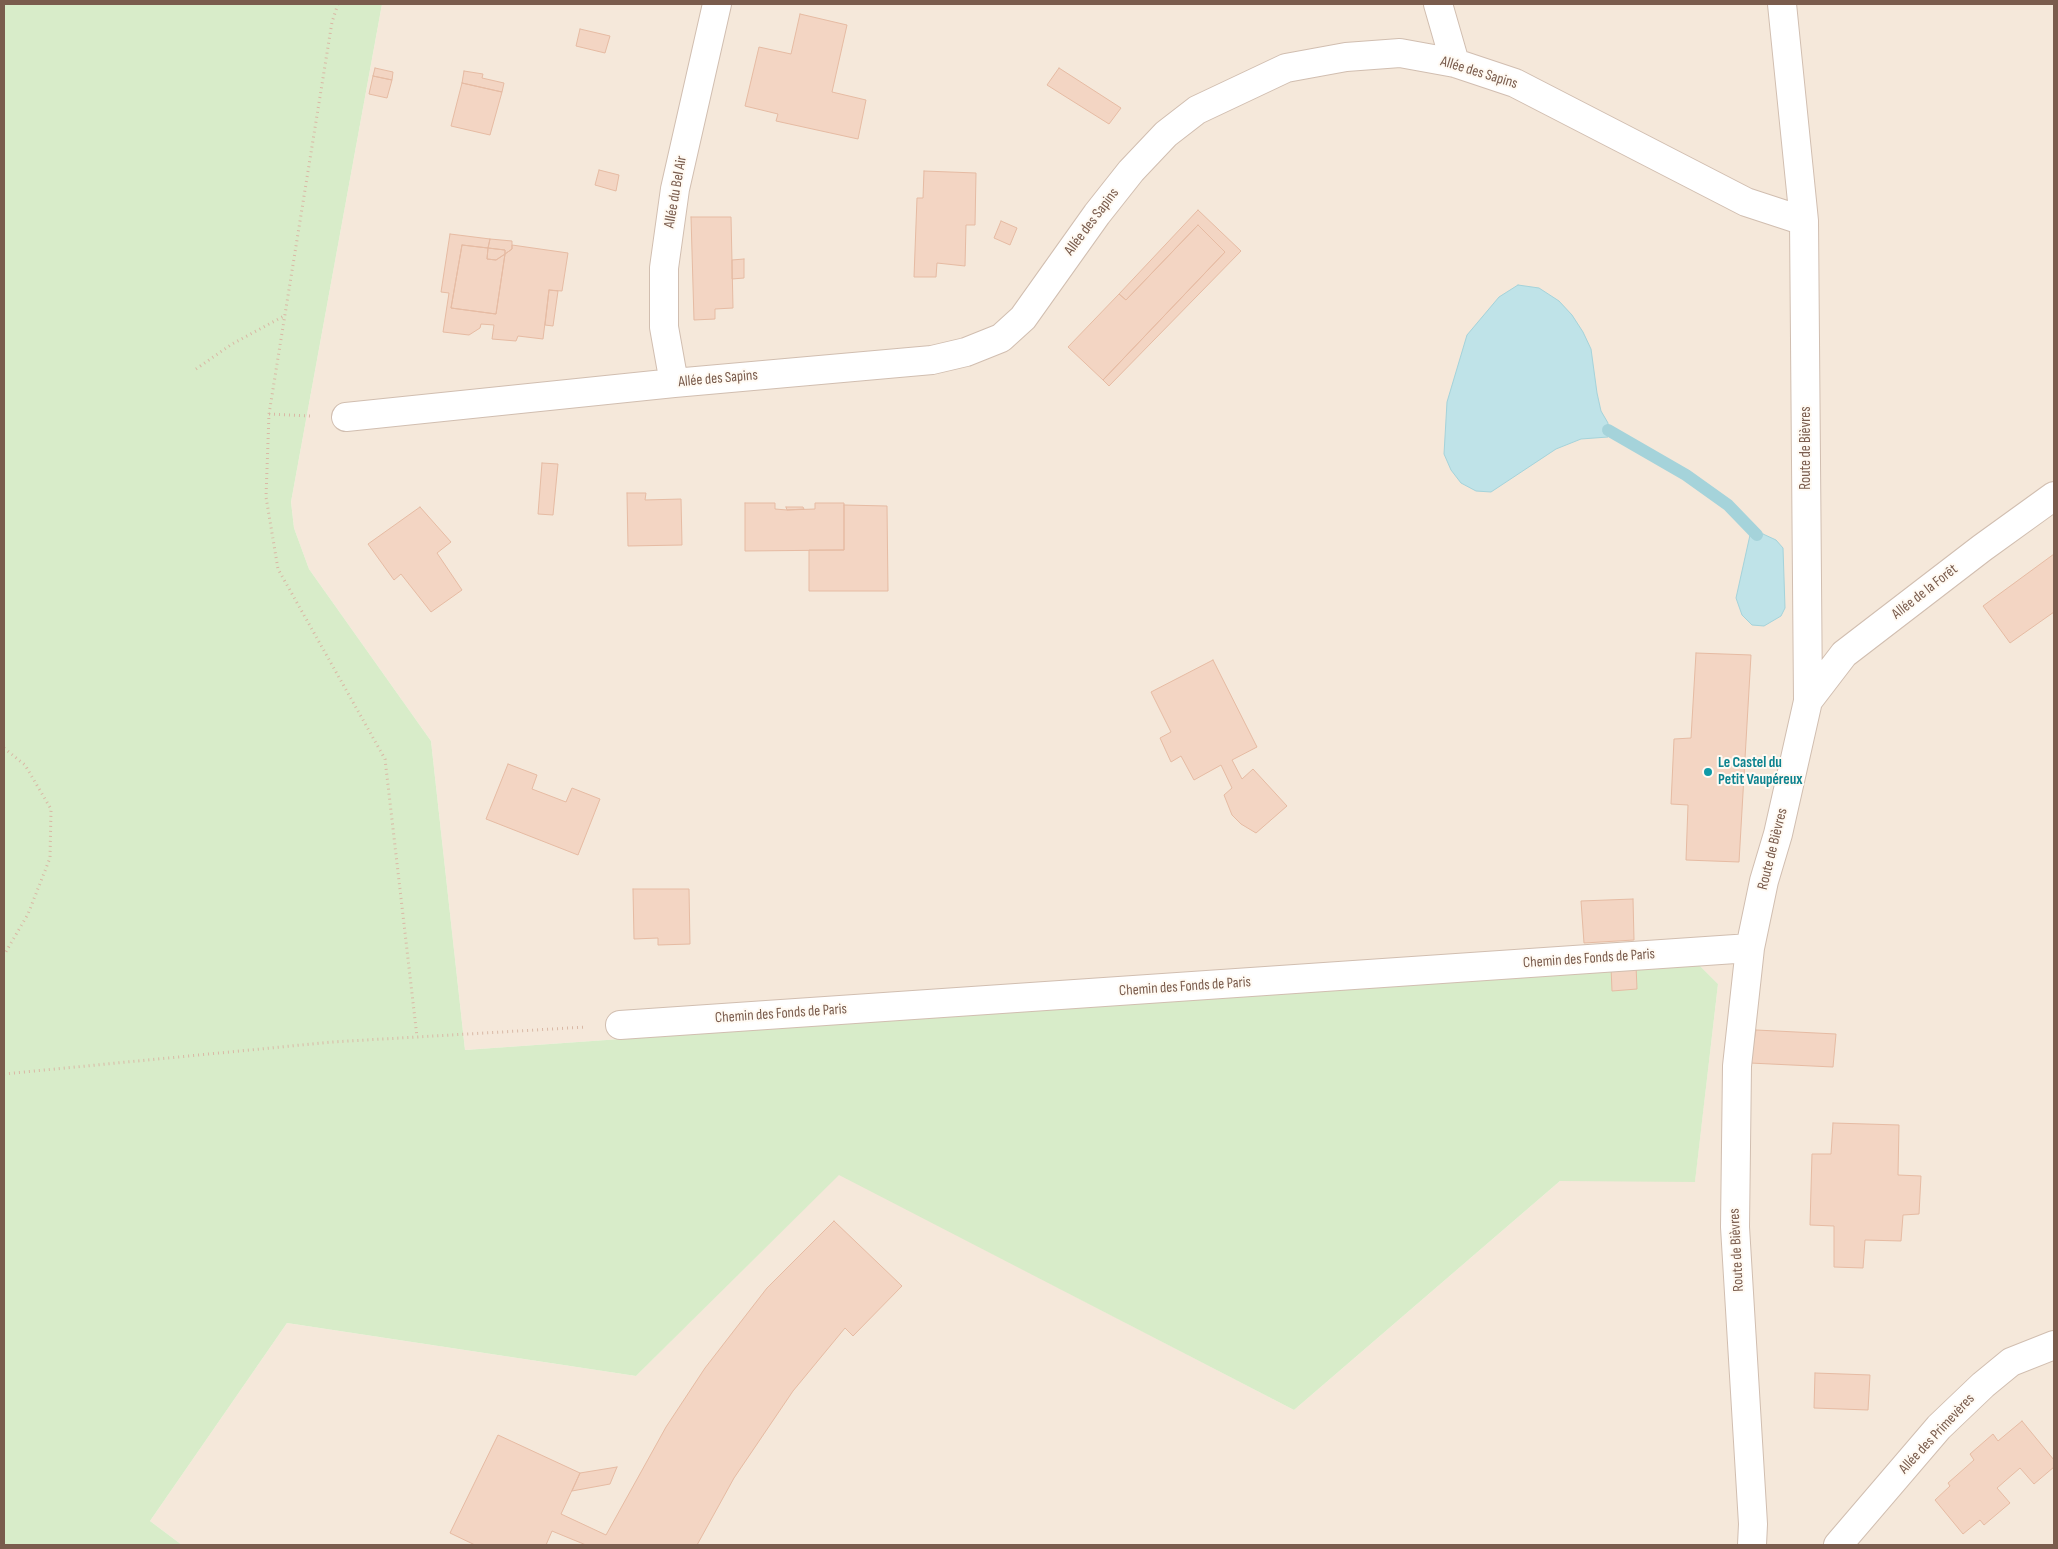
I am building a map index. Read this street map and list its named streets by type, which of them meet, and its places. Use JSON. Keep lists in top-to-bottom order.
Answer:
{
  "streets": {
    "street": [
      "Allée des Sapins",
      "Allée du Bel Air",
      "Route de Bièvres",
      "Allée de la Forêt",
      "Chemin des Fonds de Paris",
      "Allée des Primevères"
    ]
  },
  "crossings": [
    ["Allée des Sapins", "Allée du Bel Air"],
    ["Allée des Sapins", "Route de Bièvres"],
    ["Route de Bièvres", "Allée de la Forêt"],
    ["Route de Bièvres", "Chemin des Fonds de Paris"]
  ],
  "places": ["Le Castel du Petit Vaupéreux"]
}
